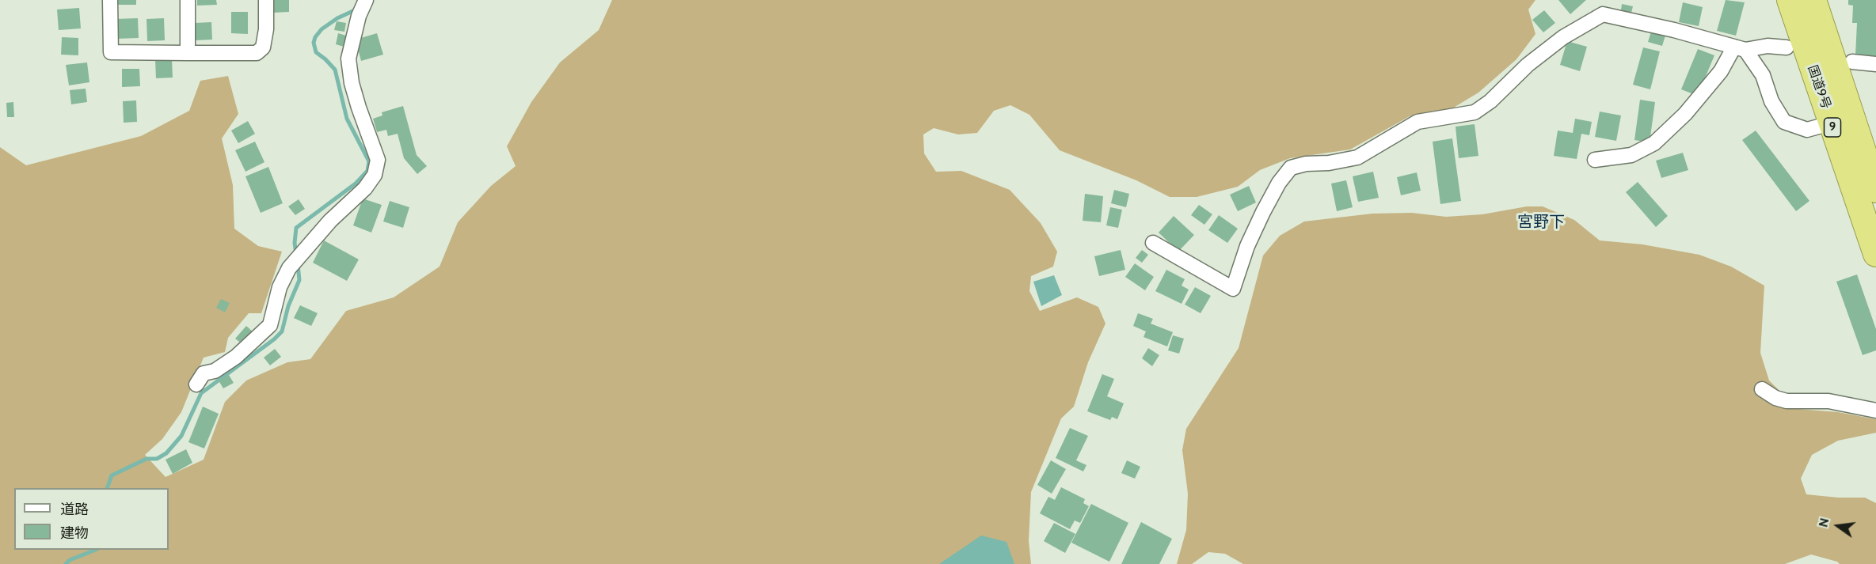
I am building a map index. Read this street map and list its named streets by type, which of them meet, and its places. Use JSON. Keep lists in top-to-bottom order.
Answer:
{
  "streets": {
    "highway": ["国道9号", "9"]
  },
  "districts": ["宮野下"],
  "legend": ["道路", "建物"],
  "north": "left"
}
